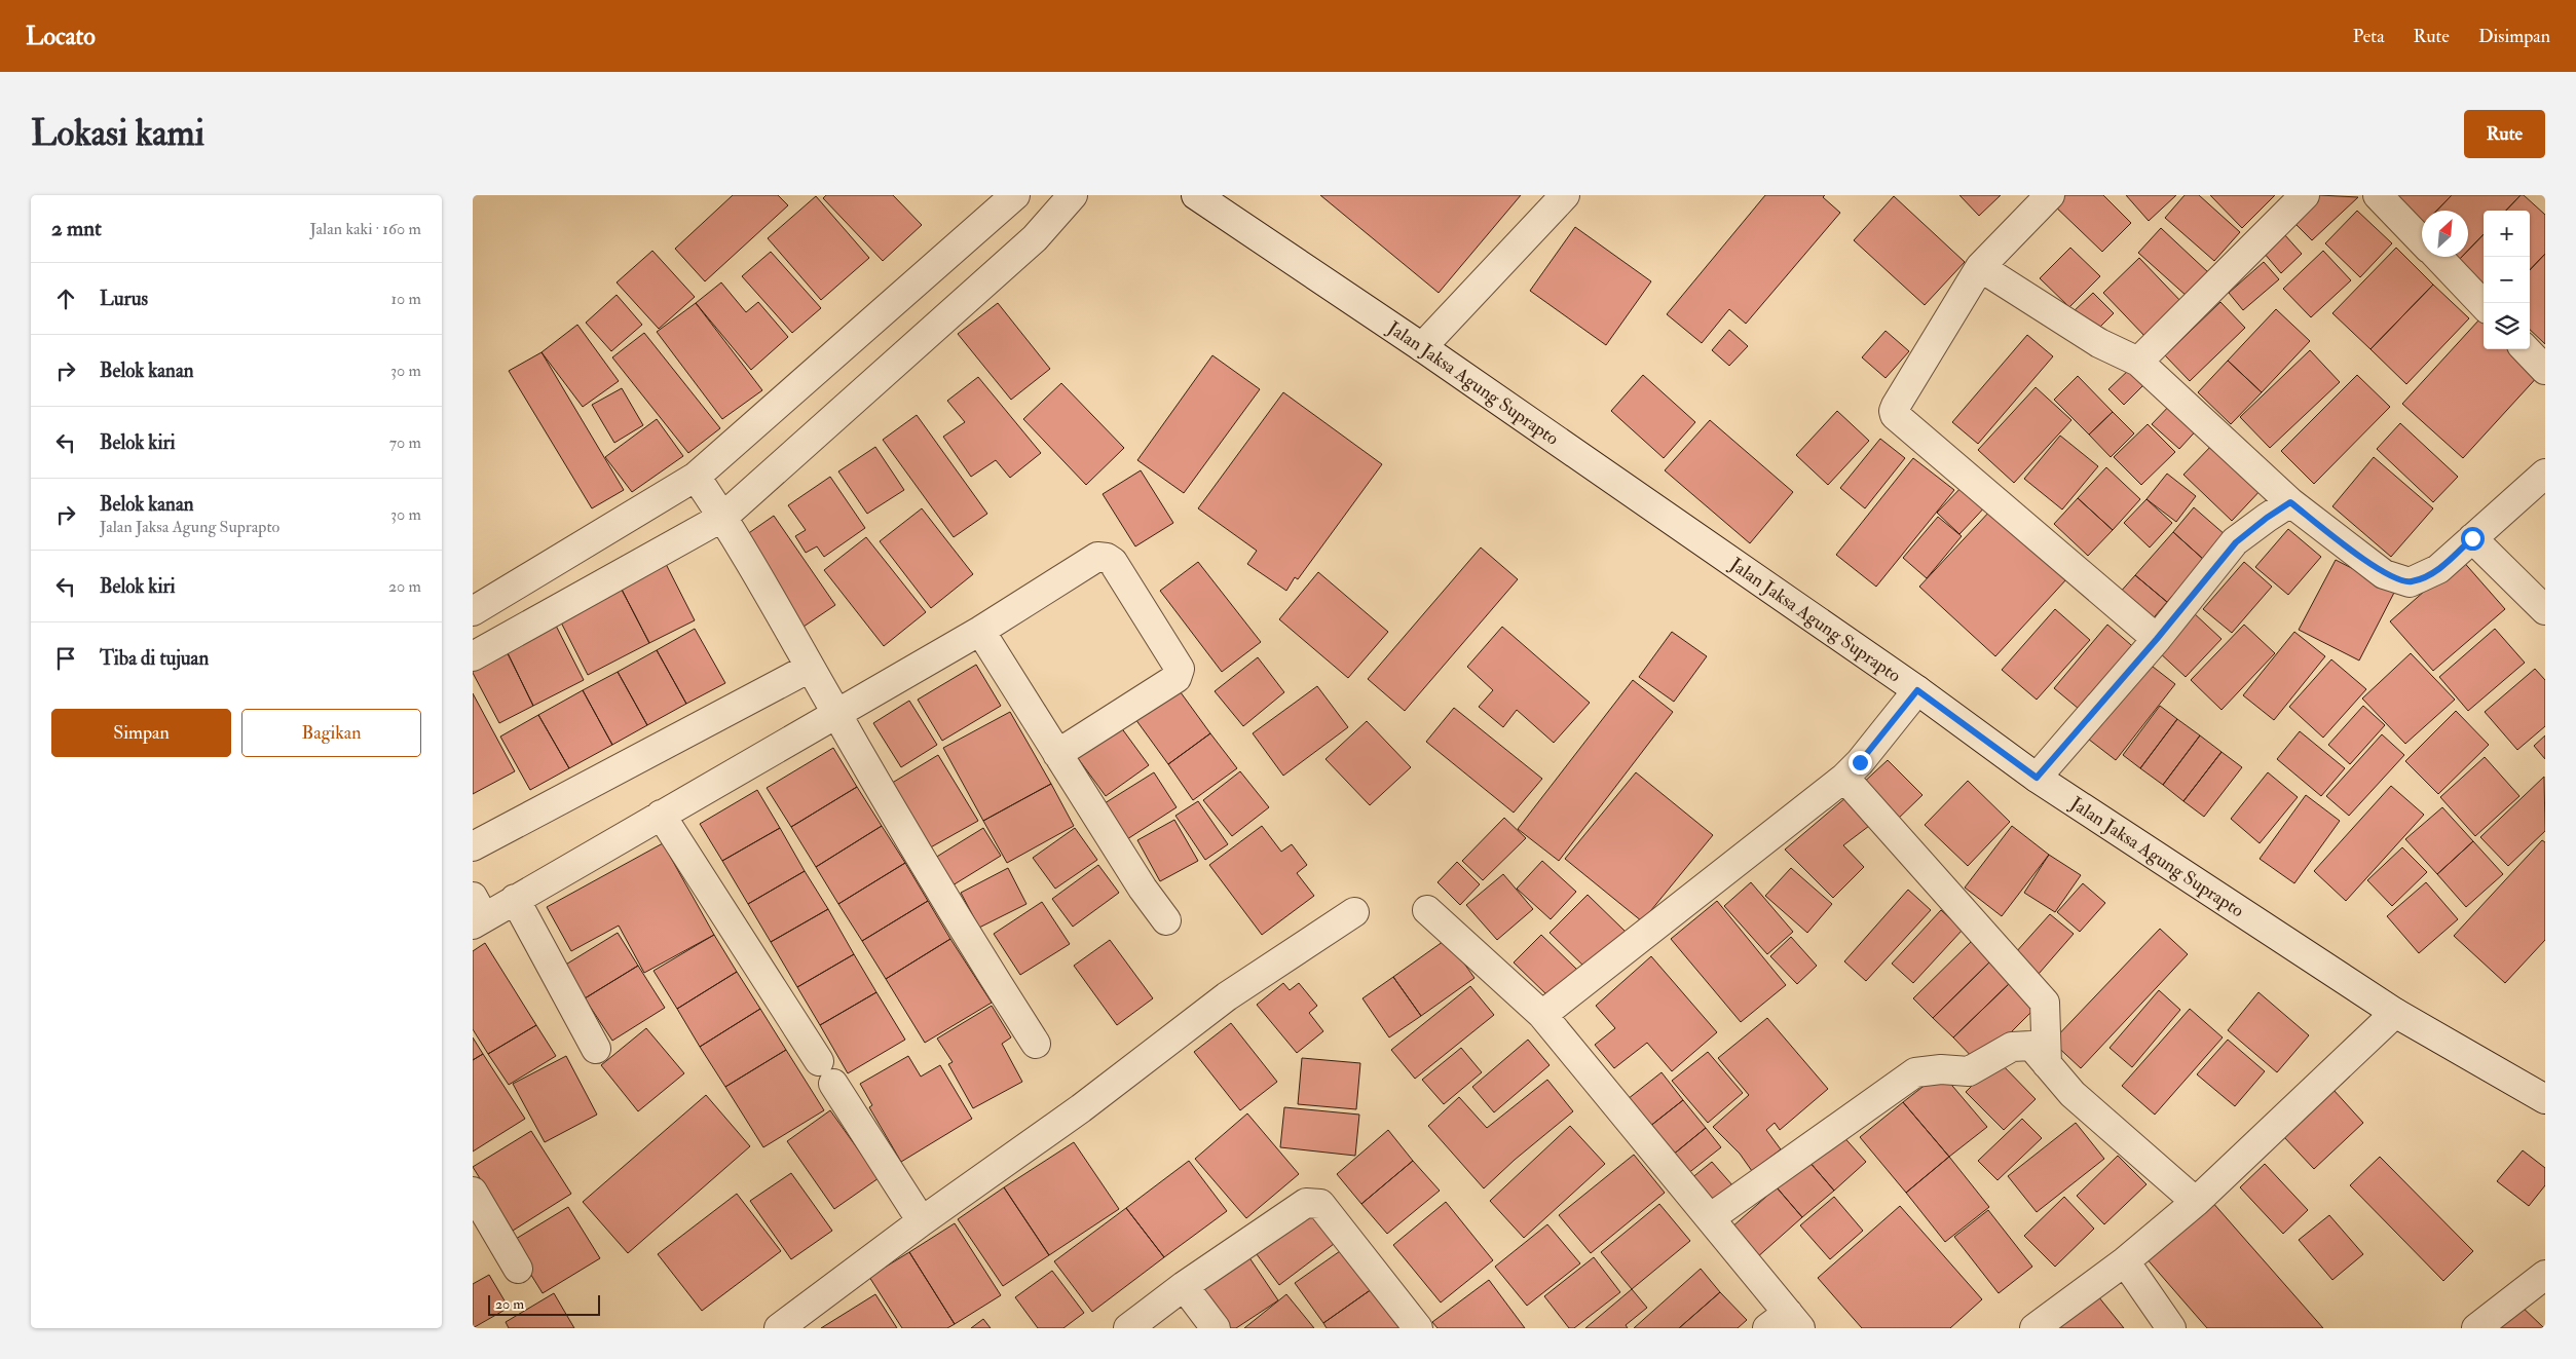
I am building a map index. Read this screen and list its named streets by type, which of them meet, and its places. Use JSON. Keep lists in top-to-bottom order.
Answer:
{
  "streets": {
    "street": ["Jalan Jaksa Agung Suprapto"]
  },
  "scale_bar": "20 m",
  "north": "top right",
  "page": {
    "header": "Locato",
    "nav": ["Peta", "Rute", "Disimpan"],
    "buttons": [
      "Rute",
      ["Simpan", "Bagikan"]
    ],
    "title": "Lokasi kami",
    "heading": ["2 mnt", "Jalan kaki · 160 m"],
    "map_buttons": ["+", "−"],
    "list": [
      ["Lurus", "10 m"],
      ["Belok kanan", "30 m"],
      ["Belok kiri", "70 m"],
      ["Belok kanan", "Jalan Jaksa Agung Suprapto", "30 m"],
      ["Belok kiri", "20 m"],
      "Tiba di tujuan"
    ],
    "scale": "20 m"
  }
}
